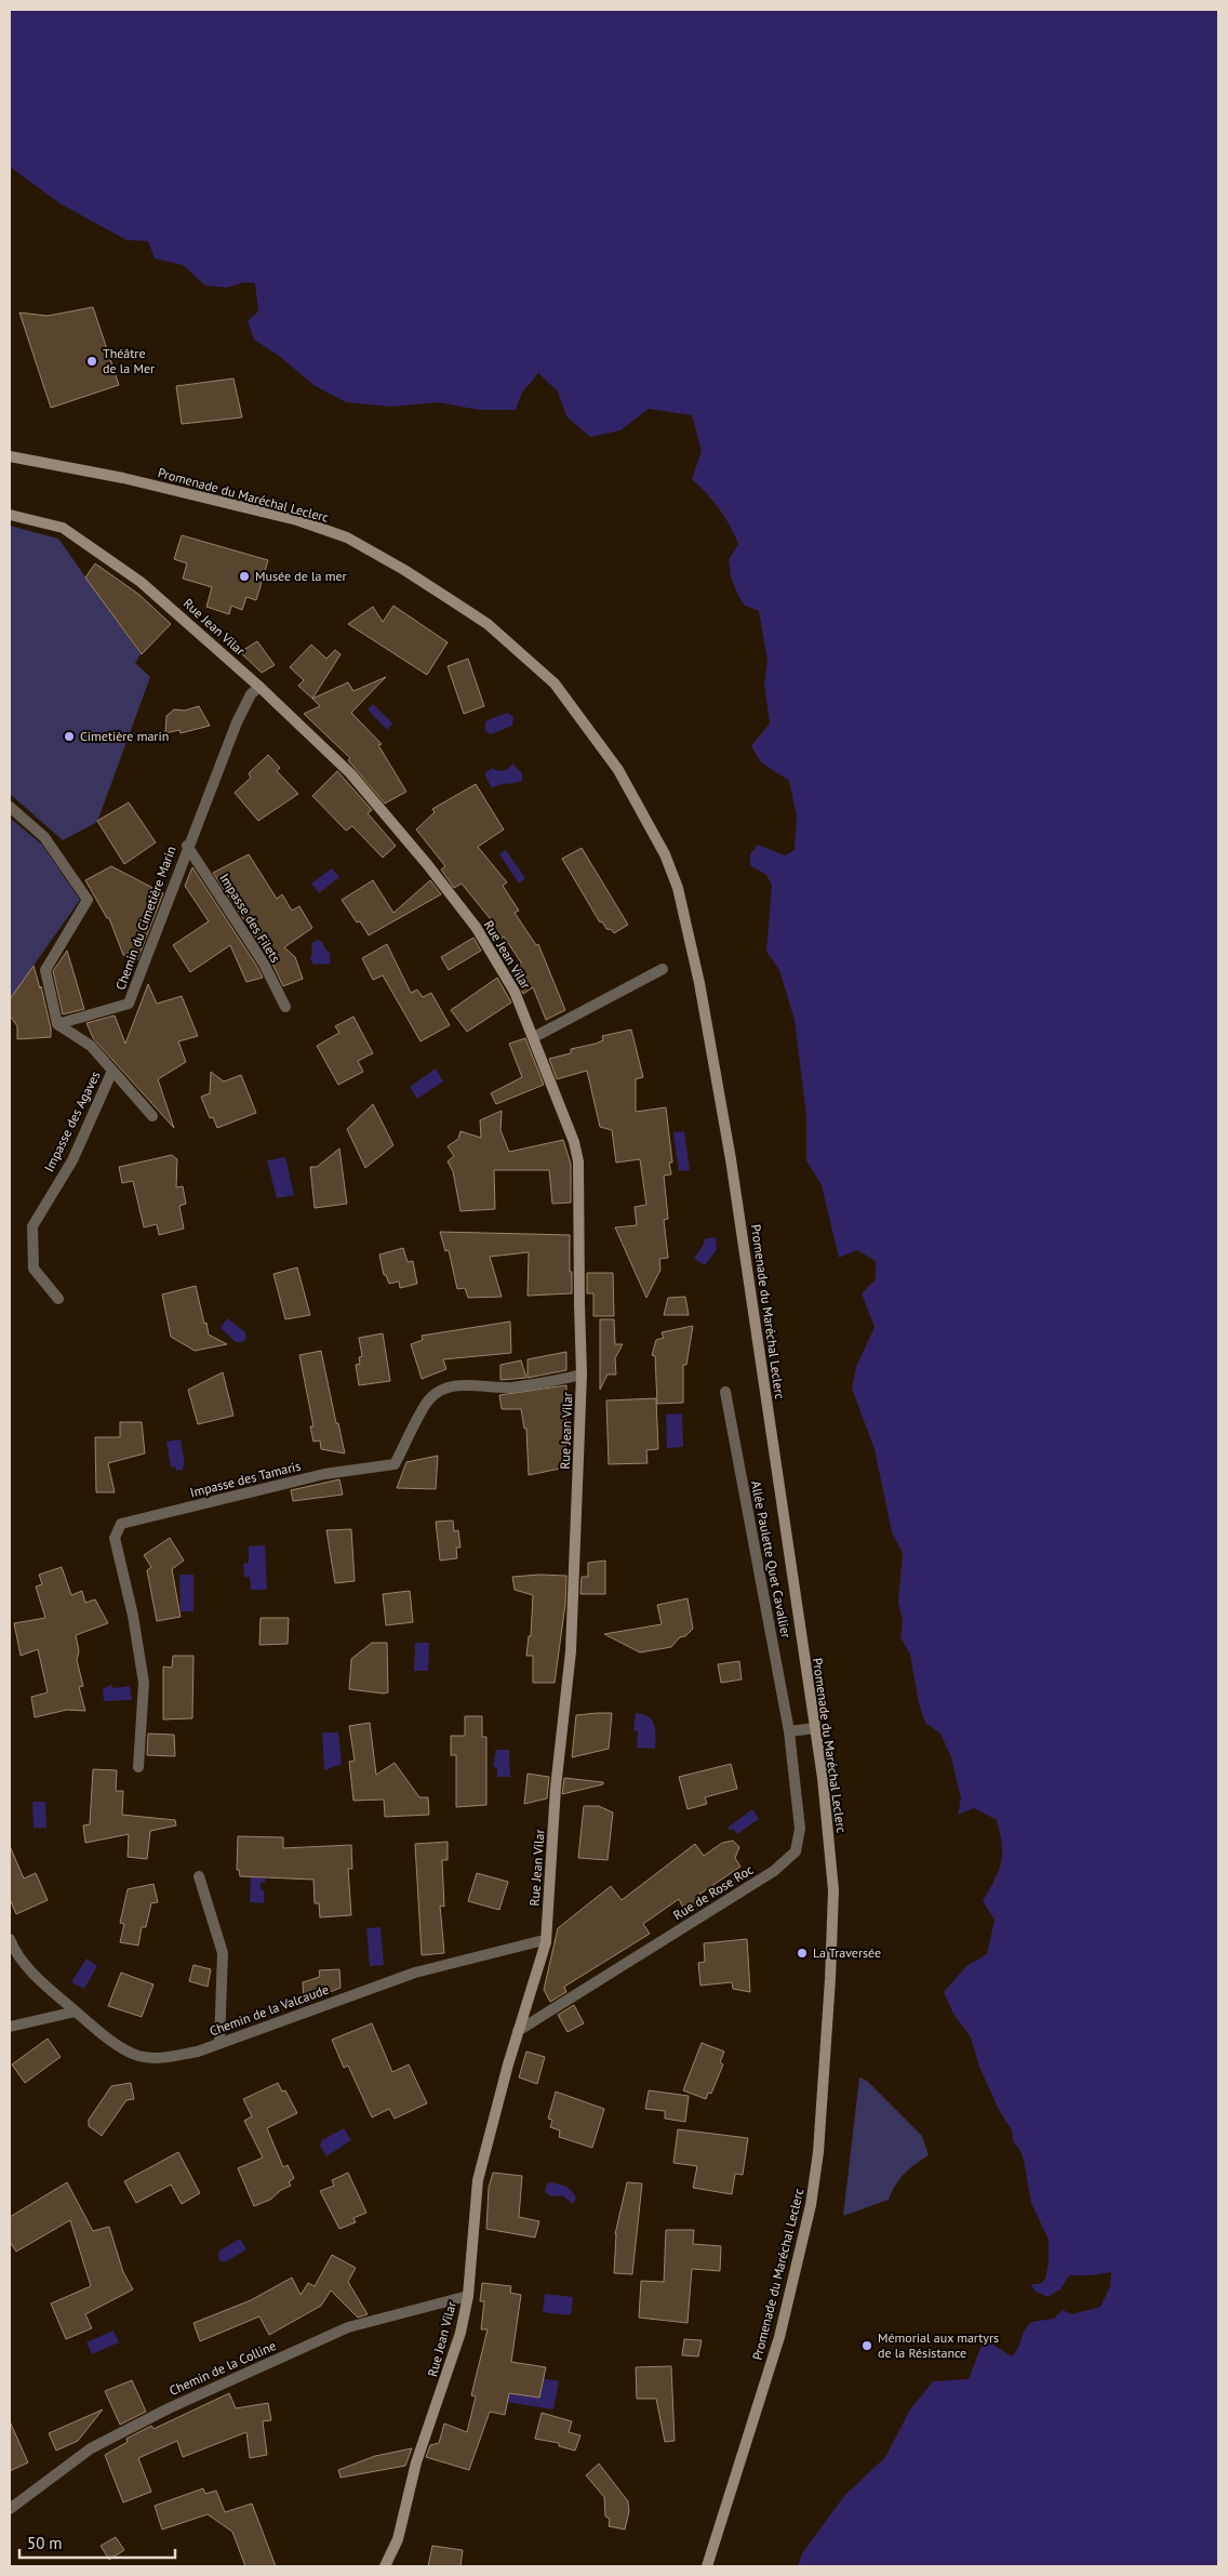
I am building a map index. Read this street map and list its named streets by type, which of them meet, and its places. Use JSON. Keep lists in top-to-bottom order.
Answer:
{
  "streets": {
    "main road": ["Promenade du Maréchal Leclerc", "Rue Jean Vilar"],
    "street": [
      "Chemin du Cimetière Marin",
      "Impasse des Filets",
      "Impasse des Agaves",
      "Impasse des Tamaris",
      "Allée Paulette Quet Cavallier",
      "Rue de Rose Roc",
      "Chemin de la Valcaude",
      "Chemin de la Colline"
    ]
  },
  "crossings": [
    ["Rue Jean Vilar", "Chemin du Cimetière Marin"],
    ["Rue Jean Vilar", "Impasse des Tamaris"],
    ["Rue Jean Vilar", "Rue de Rose Roc"],
    ["Rue Jean Vilar", "Chemin de la Valcaude"],
    ["Rue Jean Vilar", "Chemin de la Colline"],
    ["Chemin du Cimetière Marin", "Impasse des Filets"],
    ["Chemin du Cimetière Marin", "Impasse des Agaves"],
    ["Allée Paulette Quet Cavallier", "Rue de Rose Roc"]
  ],
  "places": [
    "Théâtre de la Mer",
    "Musée de la mer",
    "Cimetière marin",
    "La Traversée",
    "Mémorial aux martyrs de la Résistance"
  ],
  "scale_bar": "50 m"
}
